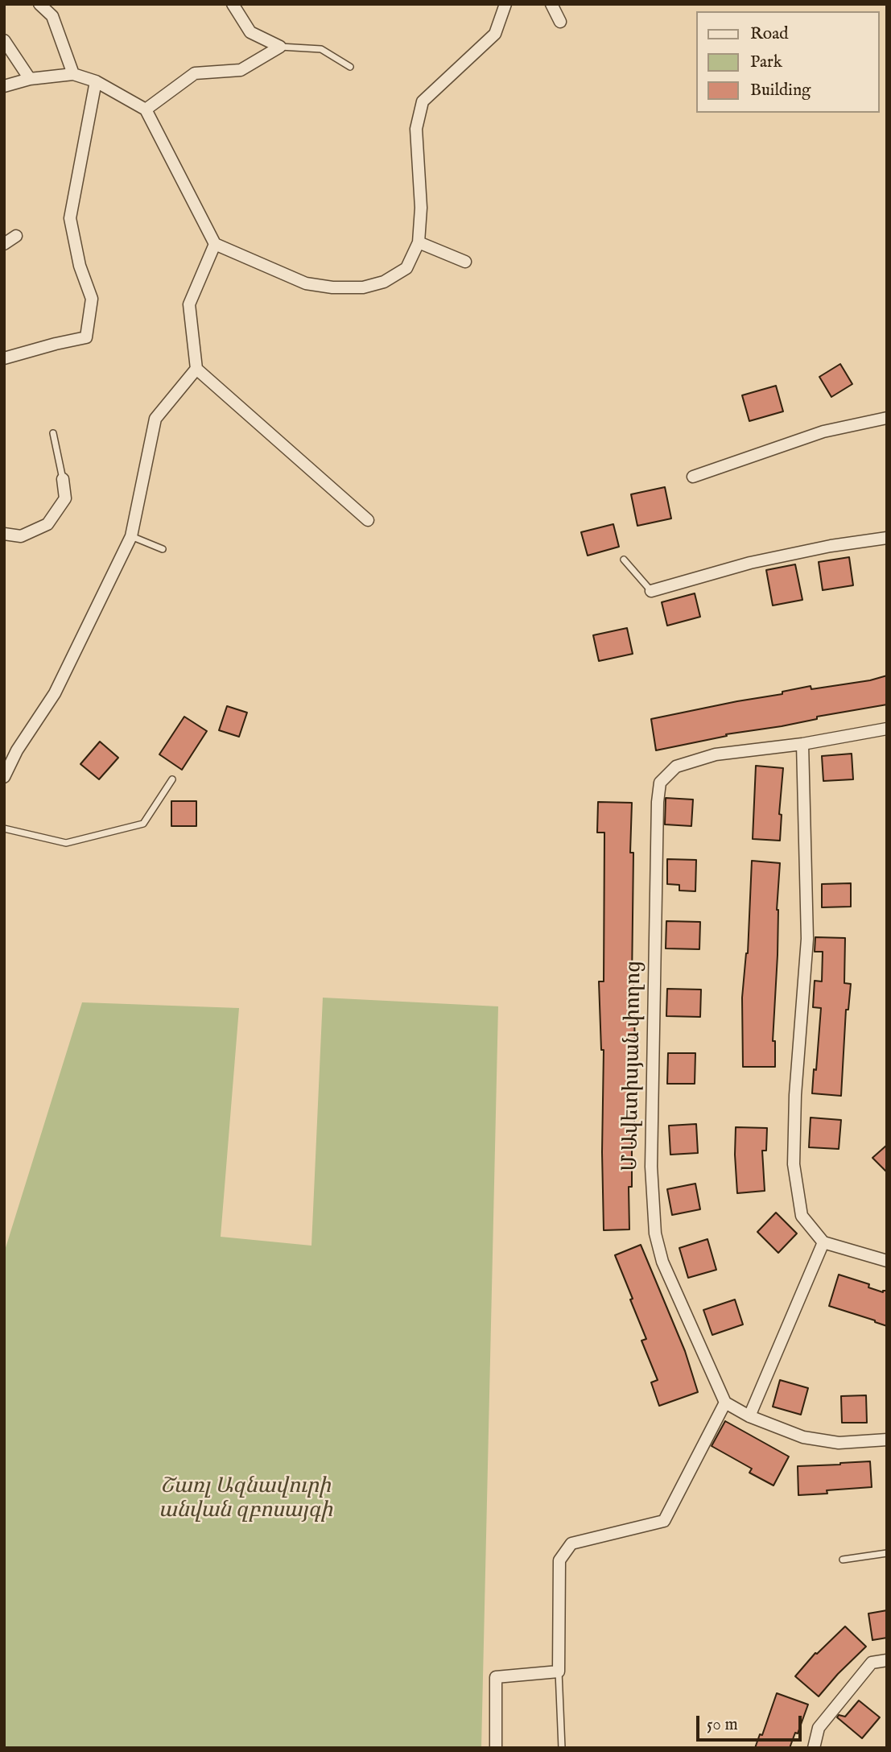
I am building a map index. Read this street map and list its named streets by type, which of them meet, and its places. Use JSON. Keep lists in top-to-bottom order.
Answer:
{
  "streets": {
    "street": ["Մ Ավետիսյան փողոց"]
  },
  "parks": ["Շառլ Ազնավուրի անվան զբոսայգի"],
  "legend": ["Road", "Park", "Building"],
  "scale_bar": "50 m"
}
